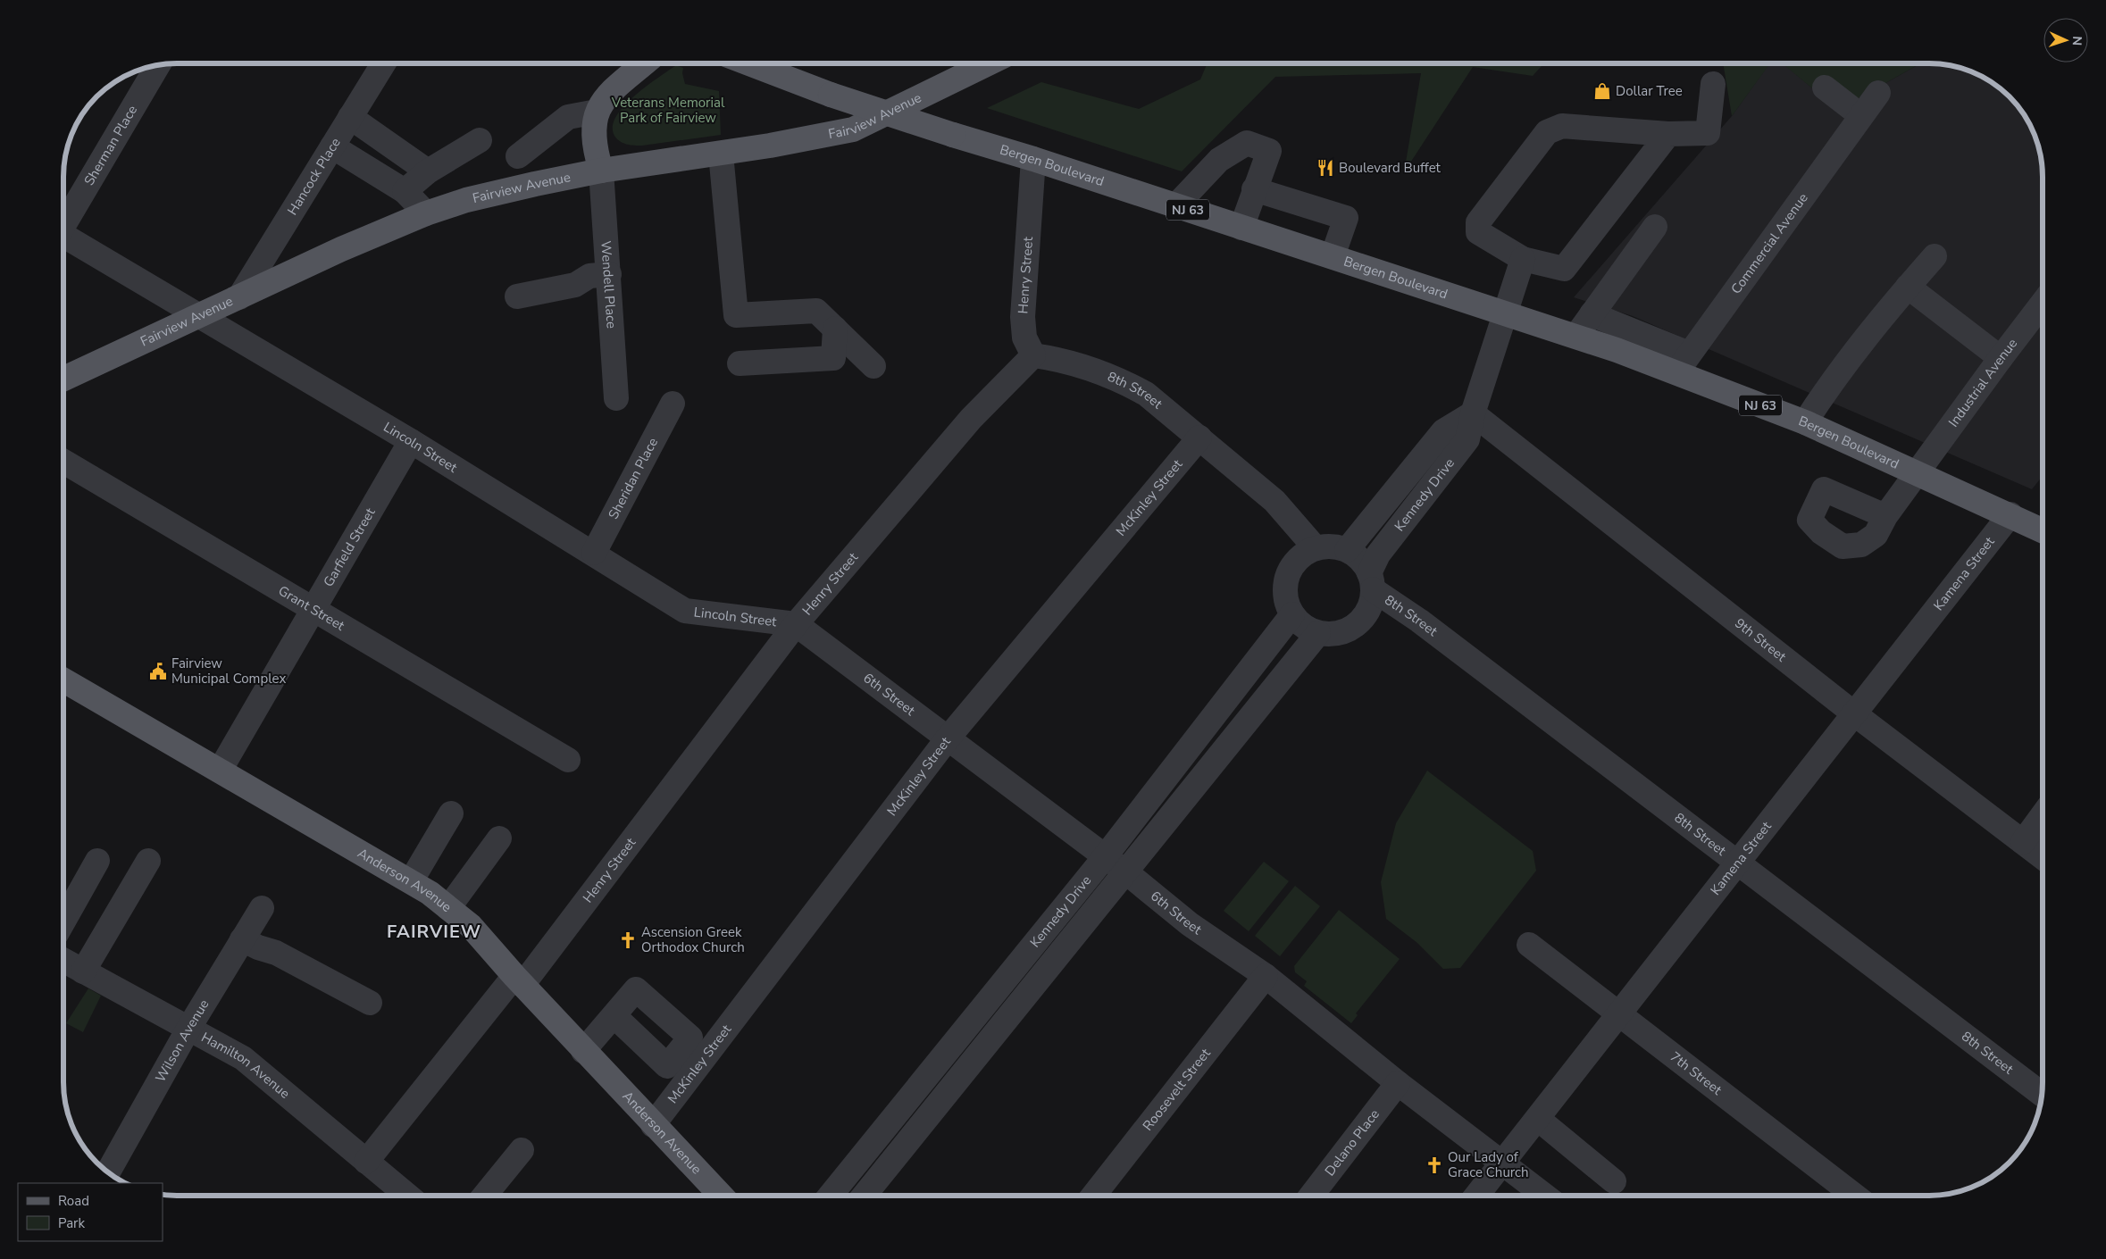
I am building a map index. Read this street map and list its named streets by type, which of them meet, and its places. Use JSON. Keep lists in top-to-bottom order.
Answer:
{
  "streets": {
    "main road": [
      "Fairview Avenue",
      "Bergen Boulevard",
      "NJ 63",
      "Anderson Avenue"
    ],
    "street": [
      "Sherman Place",
      "Hancock Place",
      "Commercial Avenue",
      "Henry Street",
      "Wendell Place",
      "Industrial Avenue",
      "8th Street",
      "Lincoln Street",
      "Sheridan Place",
      "Kennedy Drive",
      "McKinley Street",
      "Garfield Street",
      "Kamena Street",
      "Grant Street",
      "9th Street",
      "6th Street",
      "Wilson Avenue",
      "Hamilton Avenue",
      "7th Street",
      "Roosevelt Street",
      "Delano Place"
    ]
  },
  "crossings": [
    ["Fairview Avenue", "Hancock Place"],
    ["Fairview Avenue", "Wendell Place"],
    ["Fairview Avenue", "Lincoln Street"],
    ["Bergen Boulevard", "Commercial Avenue"],
    ["Bergen Boulevard", "Henry Street"],
    ["Bergen Boulevard", "Industrial Avenue"],
    ["Bergen Boulevard", "Kennedy Drive"],
    ["Bergen Boulevard", "Kamena Street"],
    ["Henry Street", "8th Street"],
    ["Henry Street", "Lincoln Street"],
    ["Henry Street", "6th Street"],
    ["Henry Street", "Anderson Avenue"],
    ["Henry Street", "Hamilton Avenue"],
    ["8th Street", "Kennedy Drive"],
    ["8th Street", "McKinley Street"],
    ["8th Street", "Kamena Street"],
    ["Lincoln Street", "Sheridan Place"],
    ["Lincoln Street", "Garfield Street"],
    ["Lincoln Street", "6th Street"],
    ["Kennedy Drive", "9th Street"],
    ["Kennedy Drive", "6th Street"],
    ["McKinley Street", "6th Street"],
    ["McKinley Street", "Anderson Avenue"],
    ["Garfield Street", "Grant Street"],
    ["Garfield Street", "Anderson Avenue"],
    ["Kamena Street", "9th Street"],
    ["Kamena Street", "6th Street"],
    ["Kamena Street", "7th Street"],
    ["6th Street", "Roosevelt Street"],
    ["6th Street", "Delano Place"],
    ["Wilson Avenue", "Hamilton Avenue"]
  ],
  "districts": ["FAIRVIEW"],
  "parks": ["Veterans Memorial Park of Fairview"],
  "places": {
    "shop": ["Dollar Tree"],
    "restaurant": ["Boulevard Buffet"],
    "public building": ["Fairview Municipal Complex"],
    "church": ["Ascension Greek Orthodox Church", "Our Lady of Grace Church"]
  },
  "legend": ["Road", "Park"],
  "north": "right"
}
